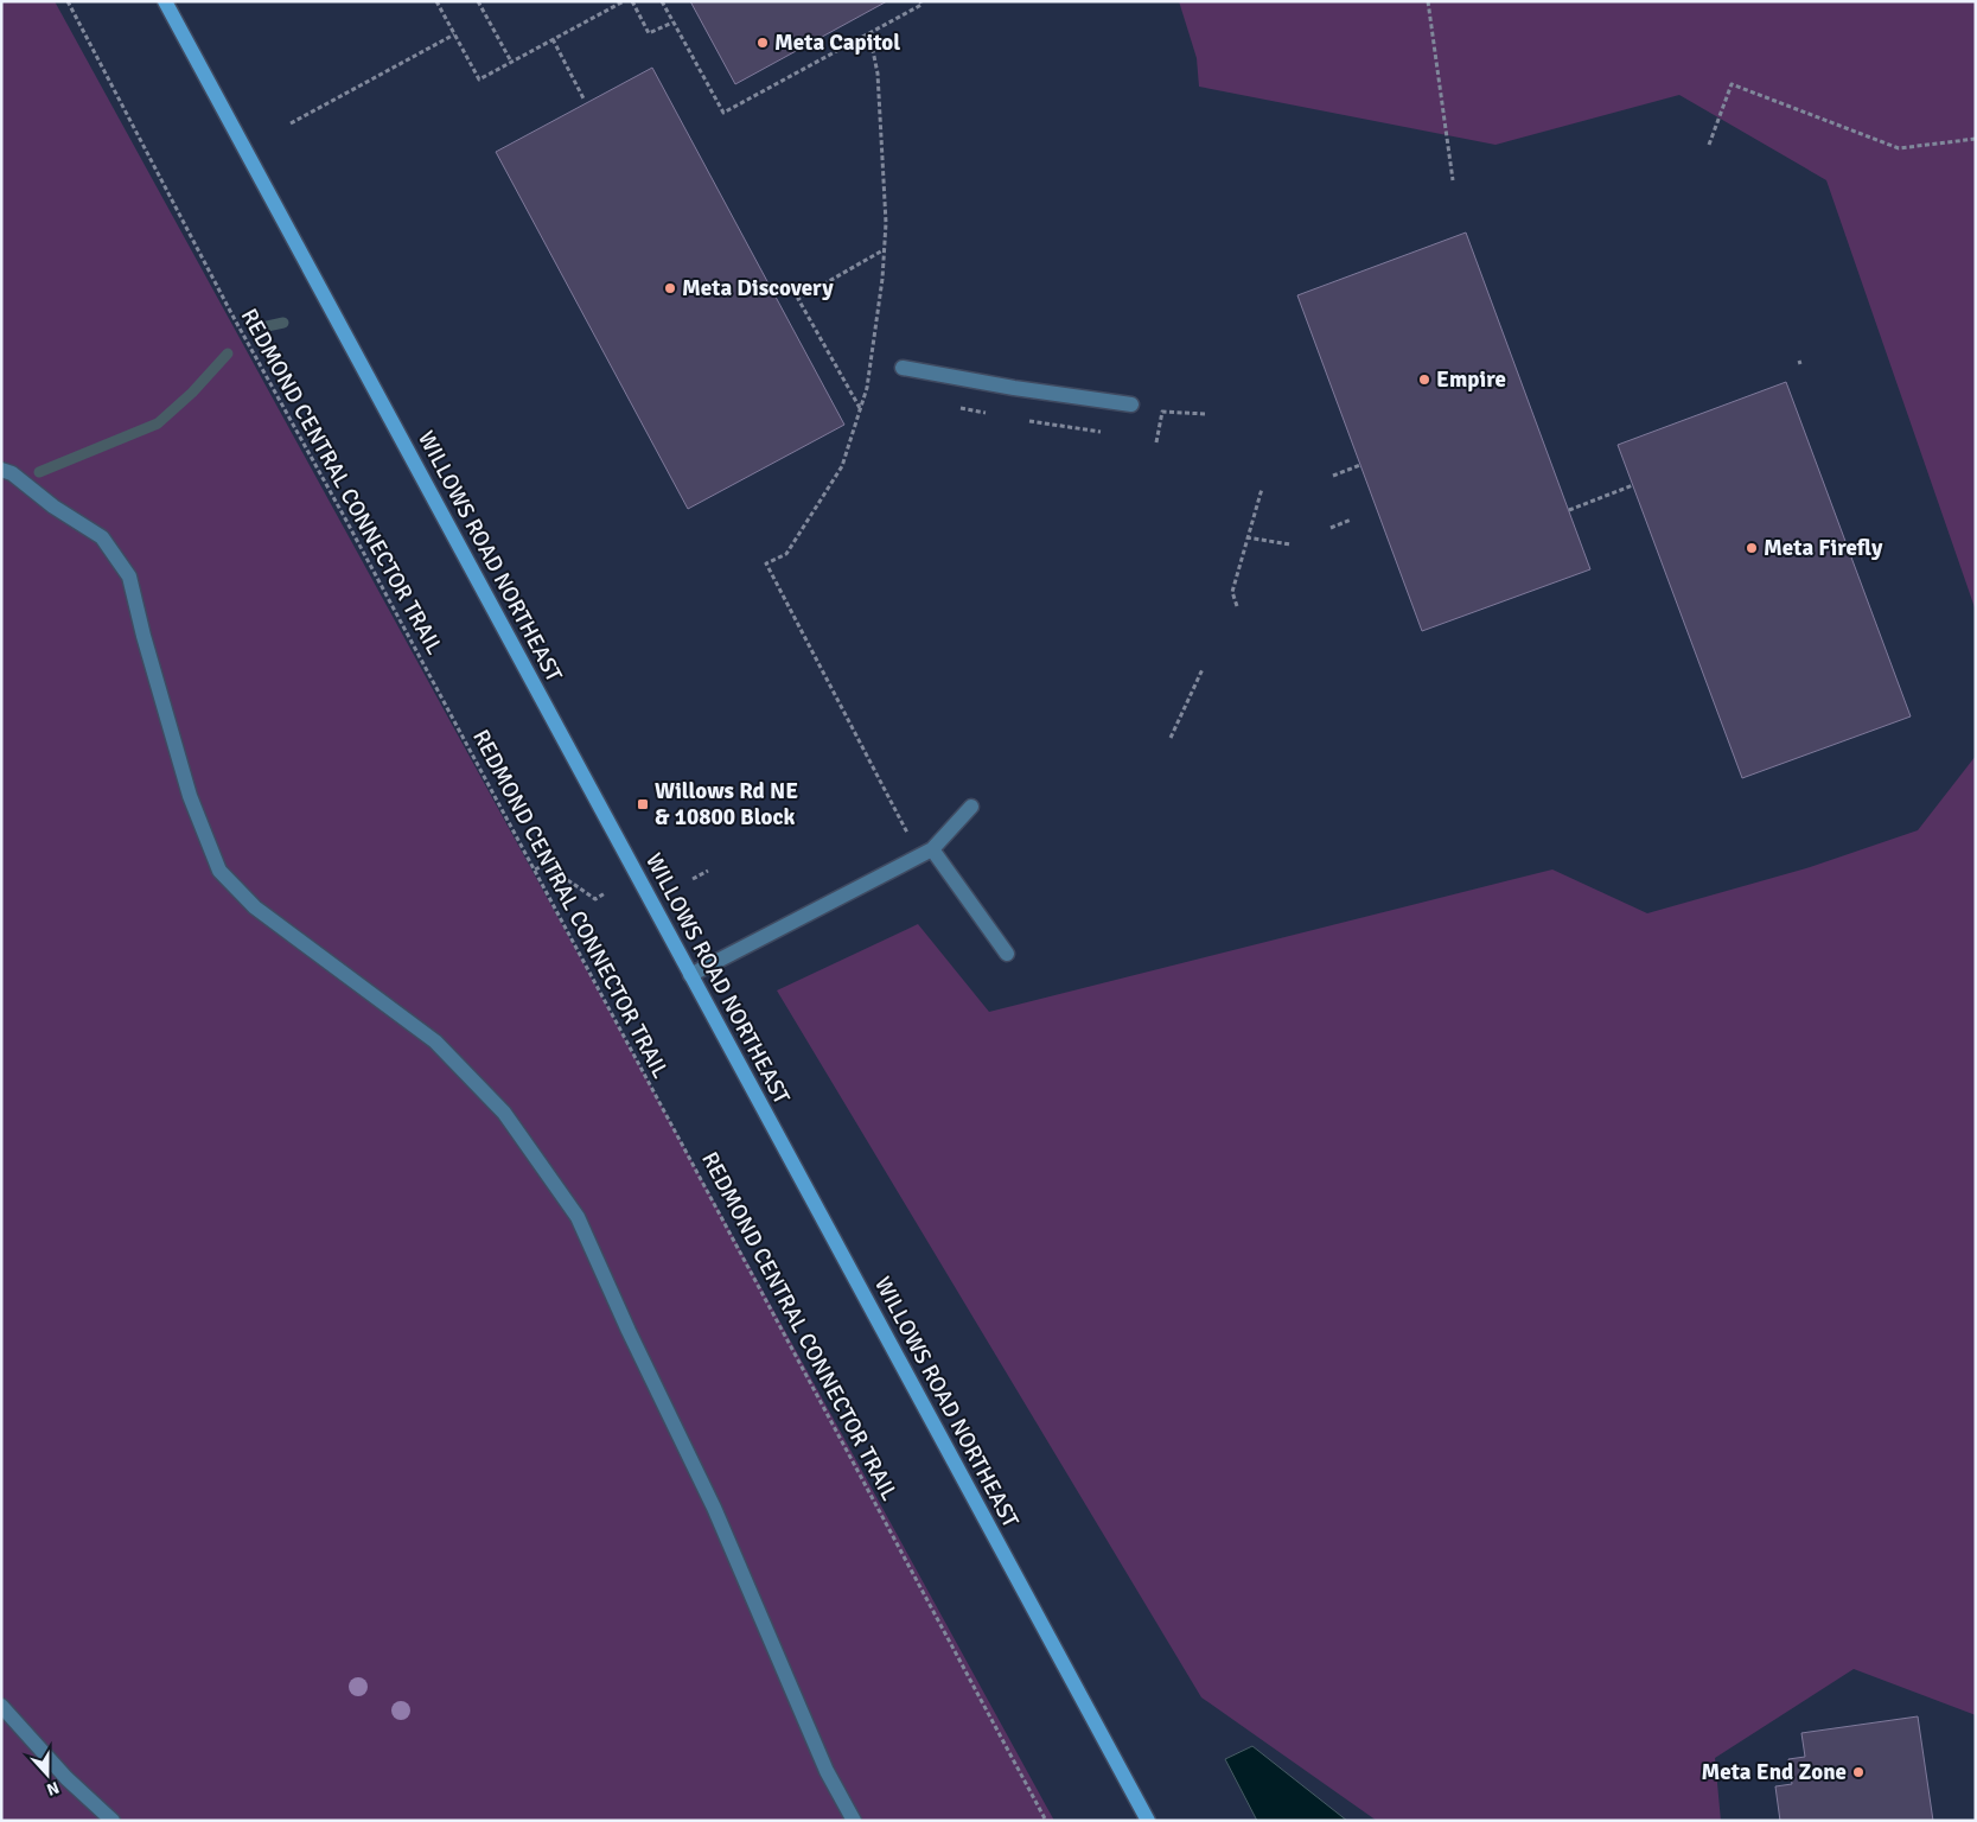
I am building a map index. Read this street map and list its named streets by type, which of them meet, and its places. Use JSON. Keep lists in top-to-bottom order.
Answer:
{
  "streets": {
    "main road": ["WILLOWS ROAD NORTHEAST"],
    "path": ["REDMOND CENTRAL CONNECTOR TRAIL"]
  },
  "places": {
    "other": [
      "Meta Capitol",
      "Meta Discovery",
      "Empire",
      "Meta Firefly",
      "Meta End Zone"
    ],
    "transit": ["Willows Rd NE & 10800 Block"]
  },
  "north": "bottom"
}
